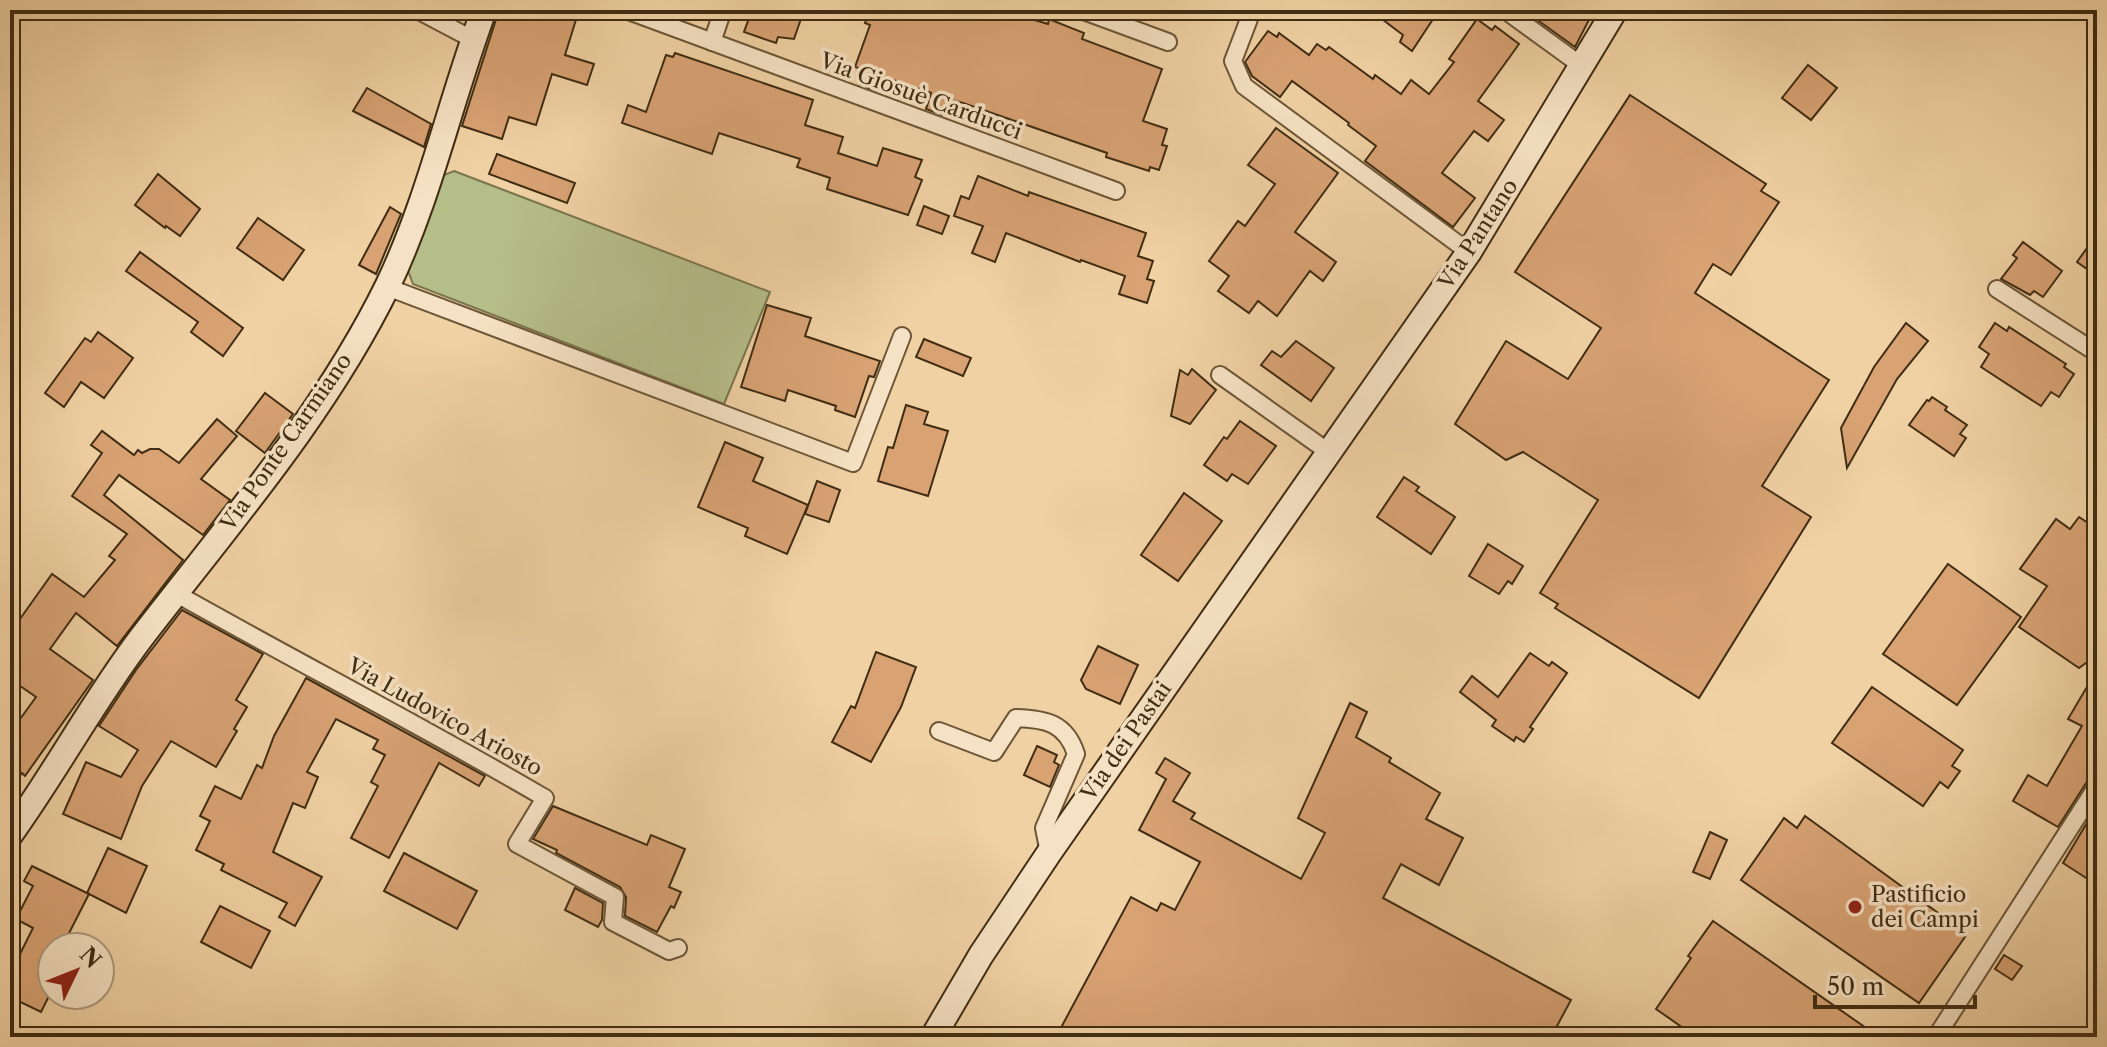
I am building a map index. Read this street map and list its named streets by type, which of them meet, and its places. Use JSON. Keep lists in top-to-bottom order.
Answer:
{
  "streets": {
    "street": [
      "Via Giosuè Carducci",
      "Via Pantano",
      "Via Ponte Carmiano",
      "Via Ludovico Ariosto",
      "Via dei Pastai"
    ]
  },
  "crossings": [
    ["Via Pantano", "Via dei Pastai"],
    ["Via Ponte Carmiano", "Via Ludovico Ariosto"]
  ],
  "places": ["Pastificio dei Campi"],
  "scale_bar": "50 m",
  "north": "top right"
}
